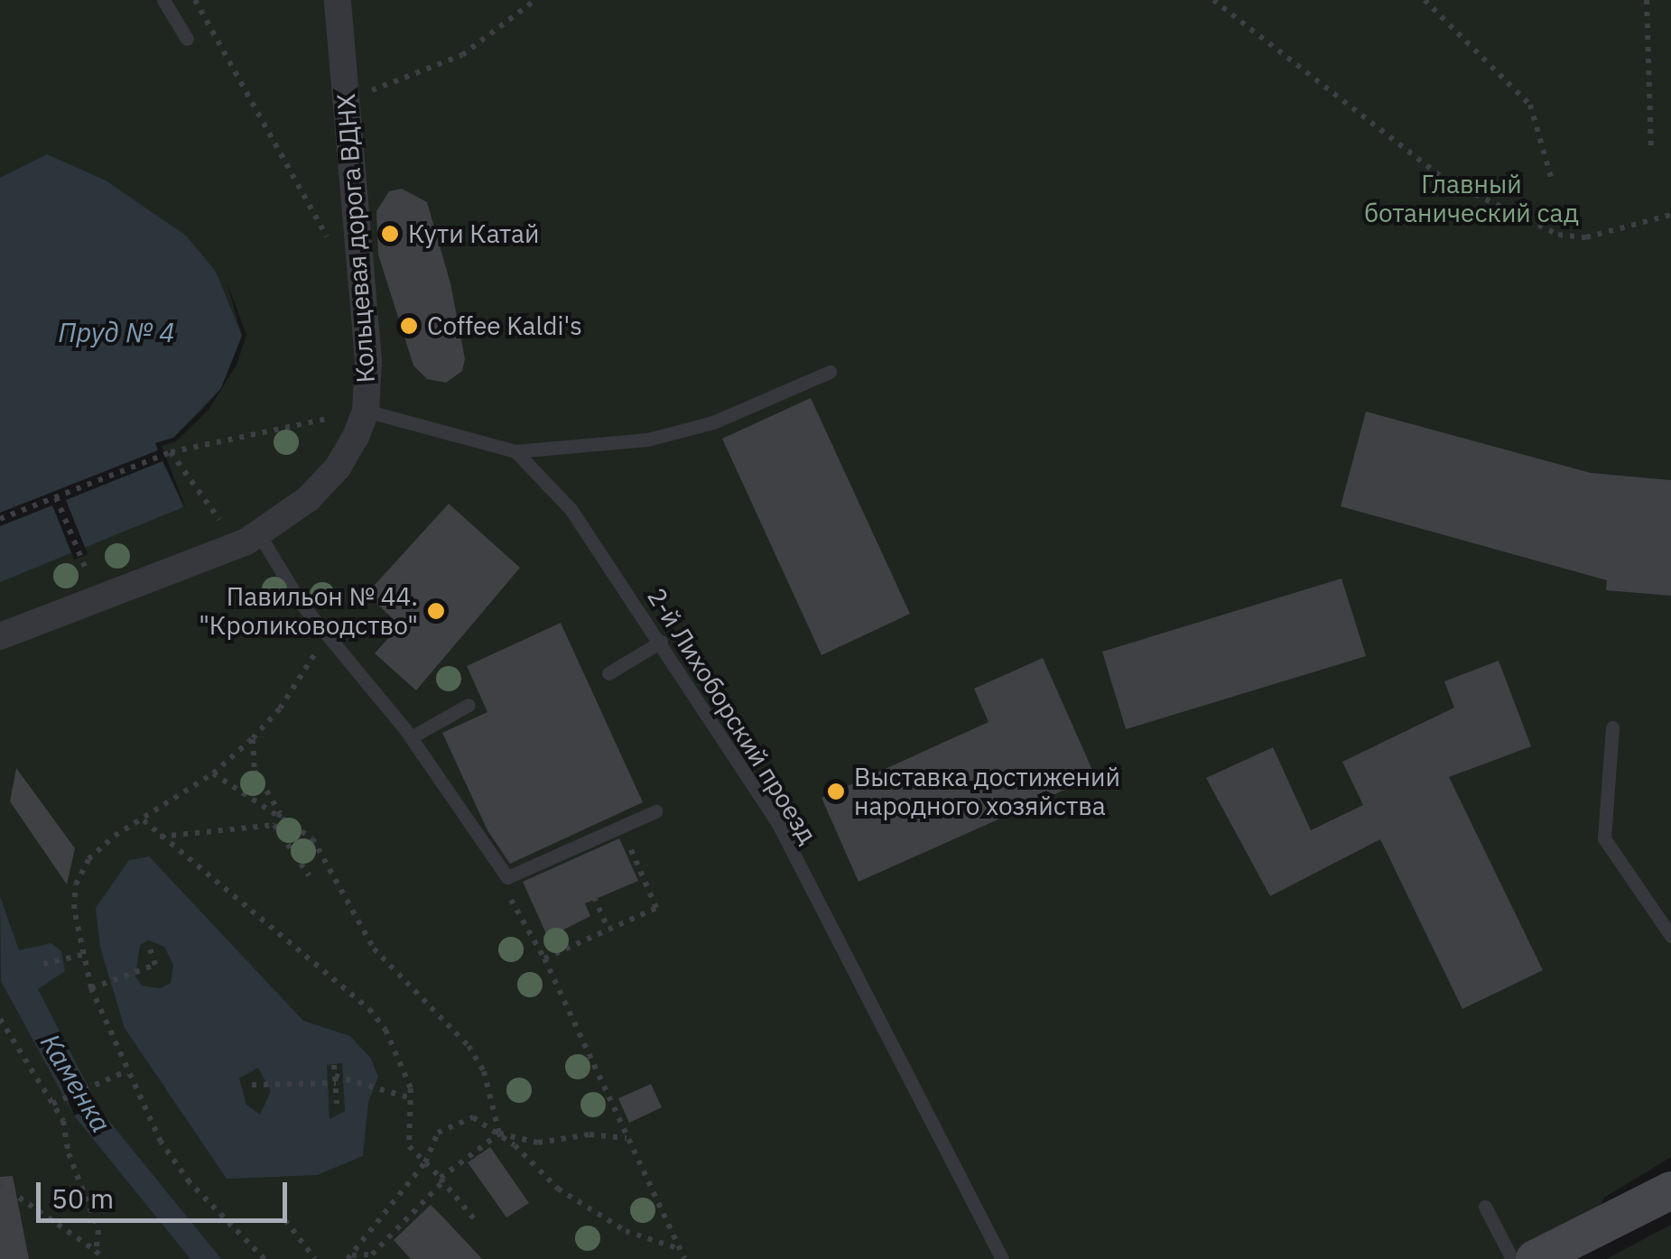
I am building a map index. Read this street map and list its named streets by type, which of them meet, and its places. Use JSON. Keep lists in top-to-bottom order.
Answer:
{
  "streets": {
    "street": ["Кольцевая дорога ВДНХ"],
    "lane": ["2-й Лихоборский проезд"]
  },
  "water": ["Пруд № 4", "Каменка"],
  "parks": ["Главный ботанический сад"],
  "places": [
    "Кути Катай",
    "Coffee Kaldi's",
    "Павильон № 44. \"Кролиководство\"",
    "Выставка достижений народного хозяйства"
  ],
  "scale_bar": "50 m"
}
